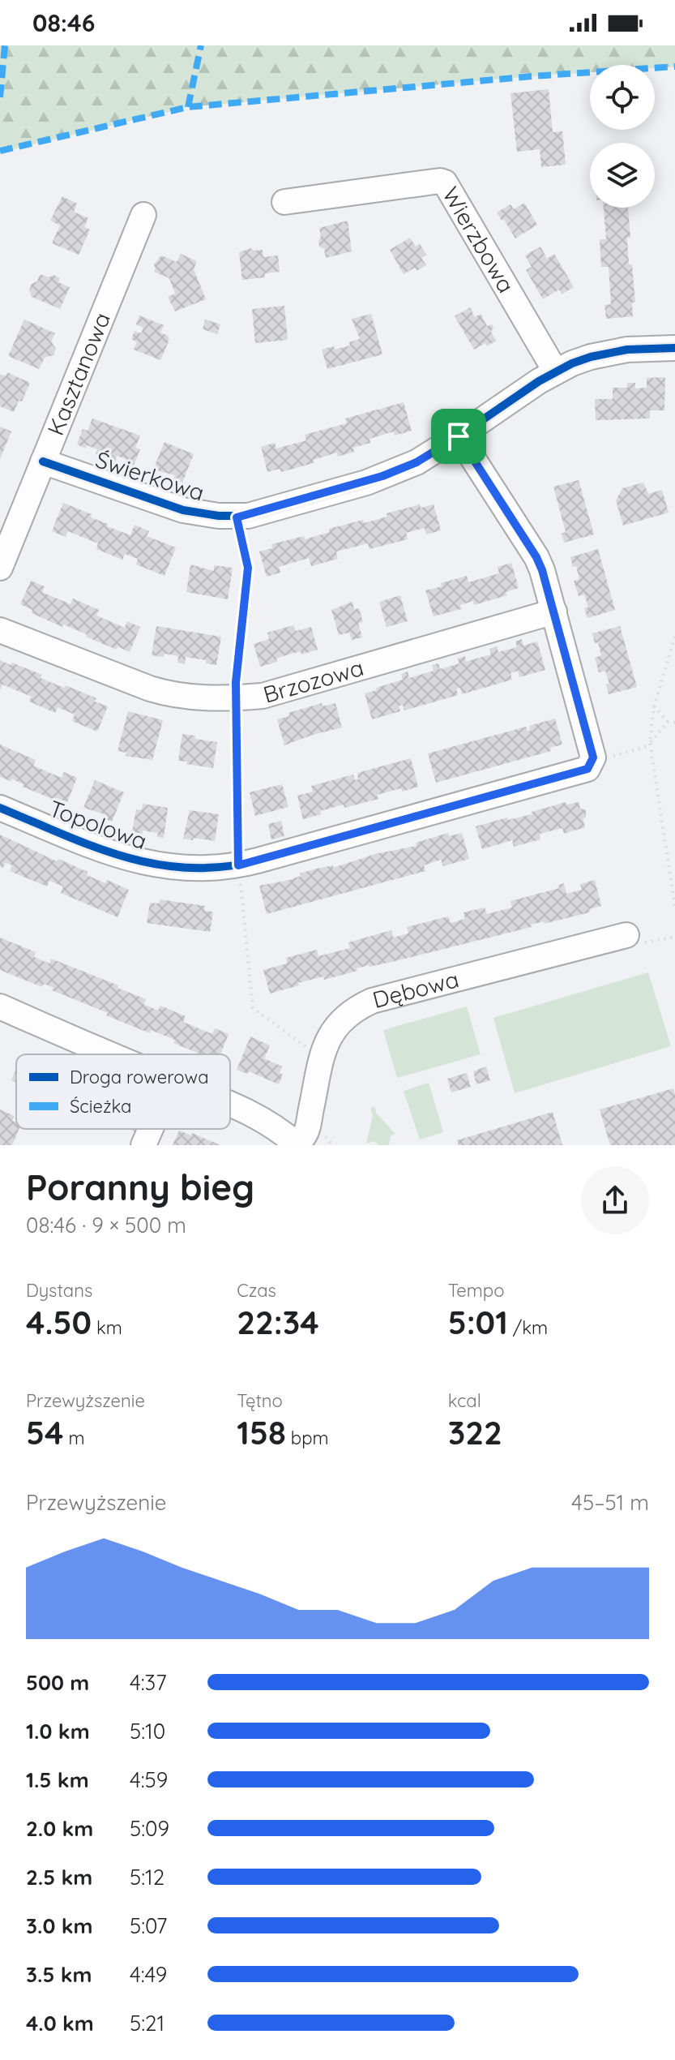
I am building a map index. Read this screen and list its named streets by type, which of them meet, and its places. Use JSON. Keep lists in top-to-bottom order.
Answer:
{
  "streets": {
    "street": [
      "Wierzbowa",
      "Kasztanowa",
      "Świerkowa",
      "Brzozowa",
      "Topolowa",
      "Dębowa"
    ]
  },
  "crossings": [
    ["Wierzbowa", "Świerkowa"],
    ["Kasztanowa", "Świerkowa"]
  ],
  "legend": ["Droga rowerowa", "Ścieżka"],
  "page": {
    "status": "08:46",
    "heading": ["Poranny bieg", "08:46 · 9 × 500 m"],
    "stats": [
      ["Dystans", "4.50 km"],
      ["Czas", "22:34"],
      ["Tempo", "5:01 /km"],
      ["Przewyższenie", "54 m"],
      ["Tętno", "158 bpm"],
      ["kcal", "322"]
    ],
    "chart": ["Przewyższenie", "45–51 m"],
    "list": [
      {
        "name": "500 m",
        "note": "4:37"
      },
      {
        "name": "1.0 km",
        "note": "5:10"
      },
      {
        "name": "1.5 km",
        "note": "4:59"
      },
      {
        "name": "2.0 km",
        "note": "5:09"
      },
      {
        "name": "2.5 km",
        "note": "5:12"
      },
      {
        "name": "3.0 km",
        "note": "5:07"
      },
      {
        "name": "3.5 km",
        "note": "4:49"
      },
      {
        "name": "4.0 km",
        "note": "5:21"
      }
    ]
  }
}
